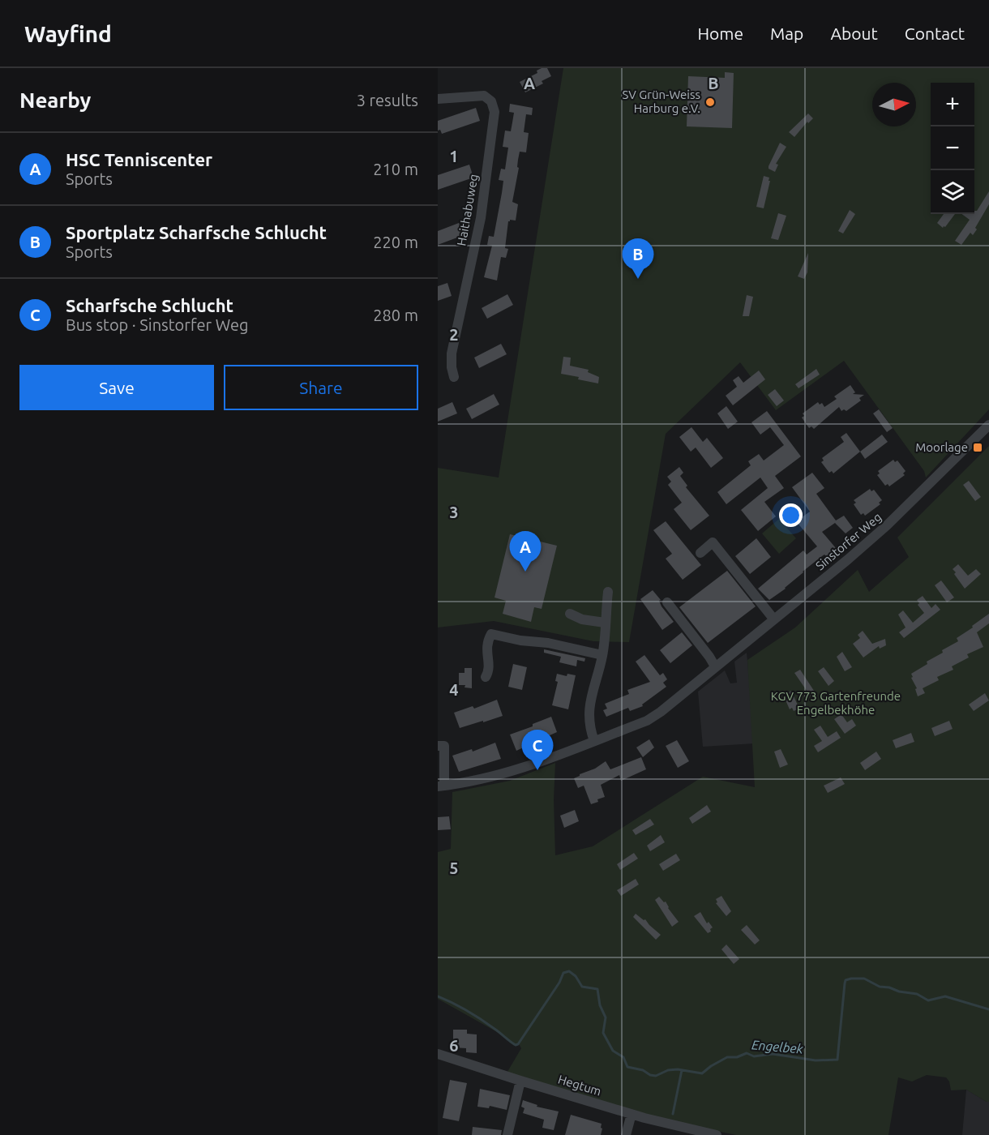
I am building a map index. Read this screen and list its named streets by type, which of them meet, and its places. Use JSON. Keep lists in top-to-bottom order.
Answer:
{
  "streets": {
    "street": ["Haithabuweg", "Sinstorfer Weg", "Hegtum"]
  },
  "water": ["Engelbek"],
  "parks": ["KGV 773 Gartenfreunde Engelbekhöhe"],
  "places": {
    "other": ["SV Grün-Weiss Harburg e.V."],
    "transit": ["Moorlage"]
  },
  "north": "right",
  "page": {
    "header": "Wayfind",
    "nav": [
      "Home",
      "Map",
      "About",
      "Contact"
    ],
    "heading": ["Nearby", "3 results"],
    "map_buttons": ["+", "−"],
    "list": [
      {
        "mark": "A",
        "name": "HSC Tenniscenter",
        "note": "Sports",
        "value": "210 m"
      },
      {
        "mark": "B",
        "name": "Sportplatz Scharfsche Schlucht",
        "note": "Sports",
        "value": "220 m"
      },
      {
        "mark": "C",
        "name": "Scharfsche Schlucht",
        "note": "Bus stop · Sinstorfer Weg",
        "value": "280 m"
      }
    ],
    "pins": ["B", "A", "C"],
    "buttons": ["Save", "Share"]
  },
  "grid": {
    "columns": ["A", "B"],
    "rows": [
      "1",
      "2",
      "3",
      "4",
      "5",
      "6"
    ]
  }
}
